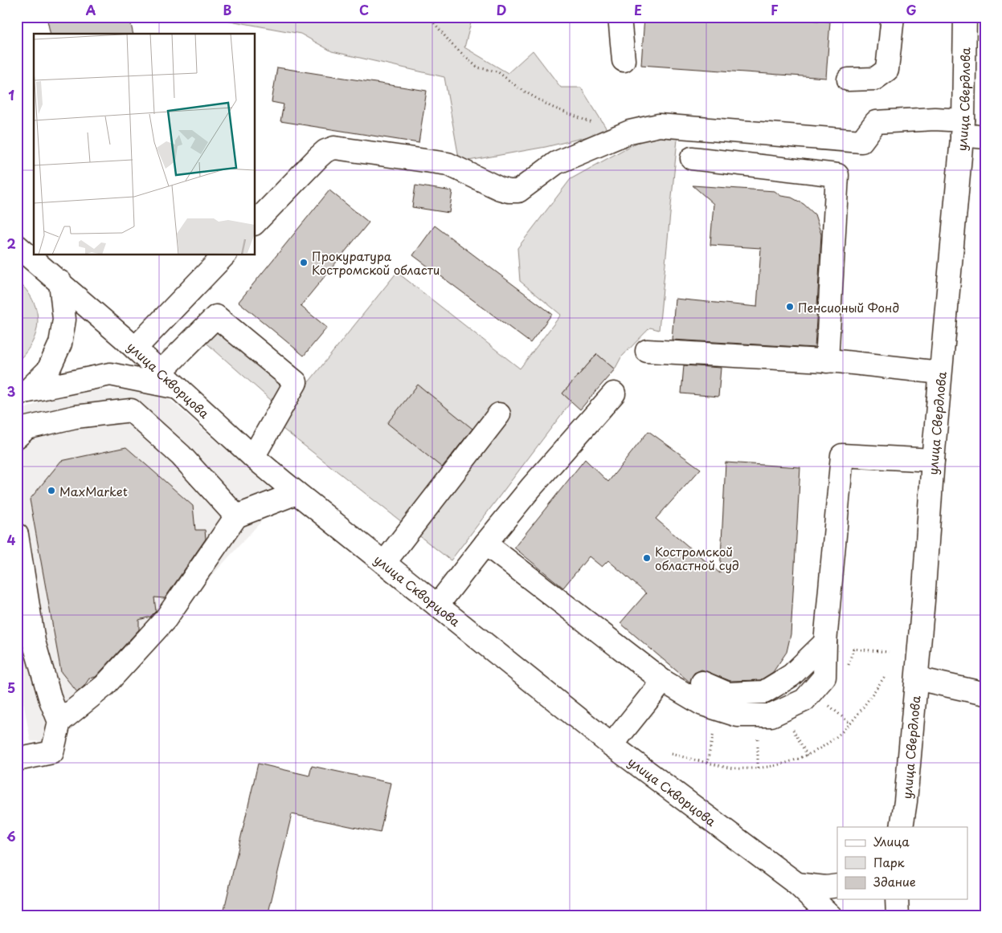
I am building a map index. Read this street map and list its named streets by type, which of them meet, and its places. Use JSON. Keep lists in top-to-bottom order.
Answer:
{
  "streets": {
    "street": ["улица Свердлова", "улица Скворцова"]
  },
  "places": [
    "Прокуратура Костромской области",
    "Пенсионый Фонд",
    "MaxMarket",
    "Костромской областной суд"
  ],
  "legend": ["Улица", "Парк", "Здание"],
  "grid": {
    "columns": [
      "A",
      "B",
      "C",
      "D",
      "E",
      "F",
      "G"
    ],
    "rows": [
      "1",
      "2",
      "3",
      "4",
      "5",
      "6"
    ]
  }
}
